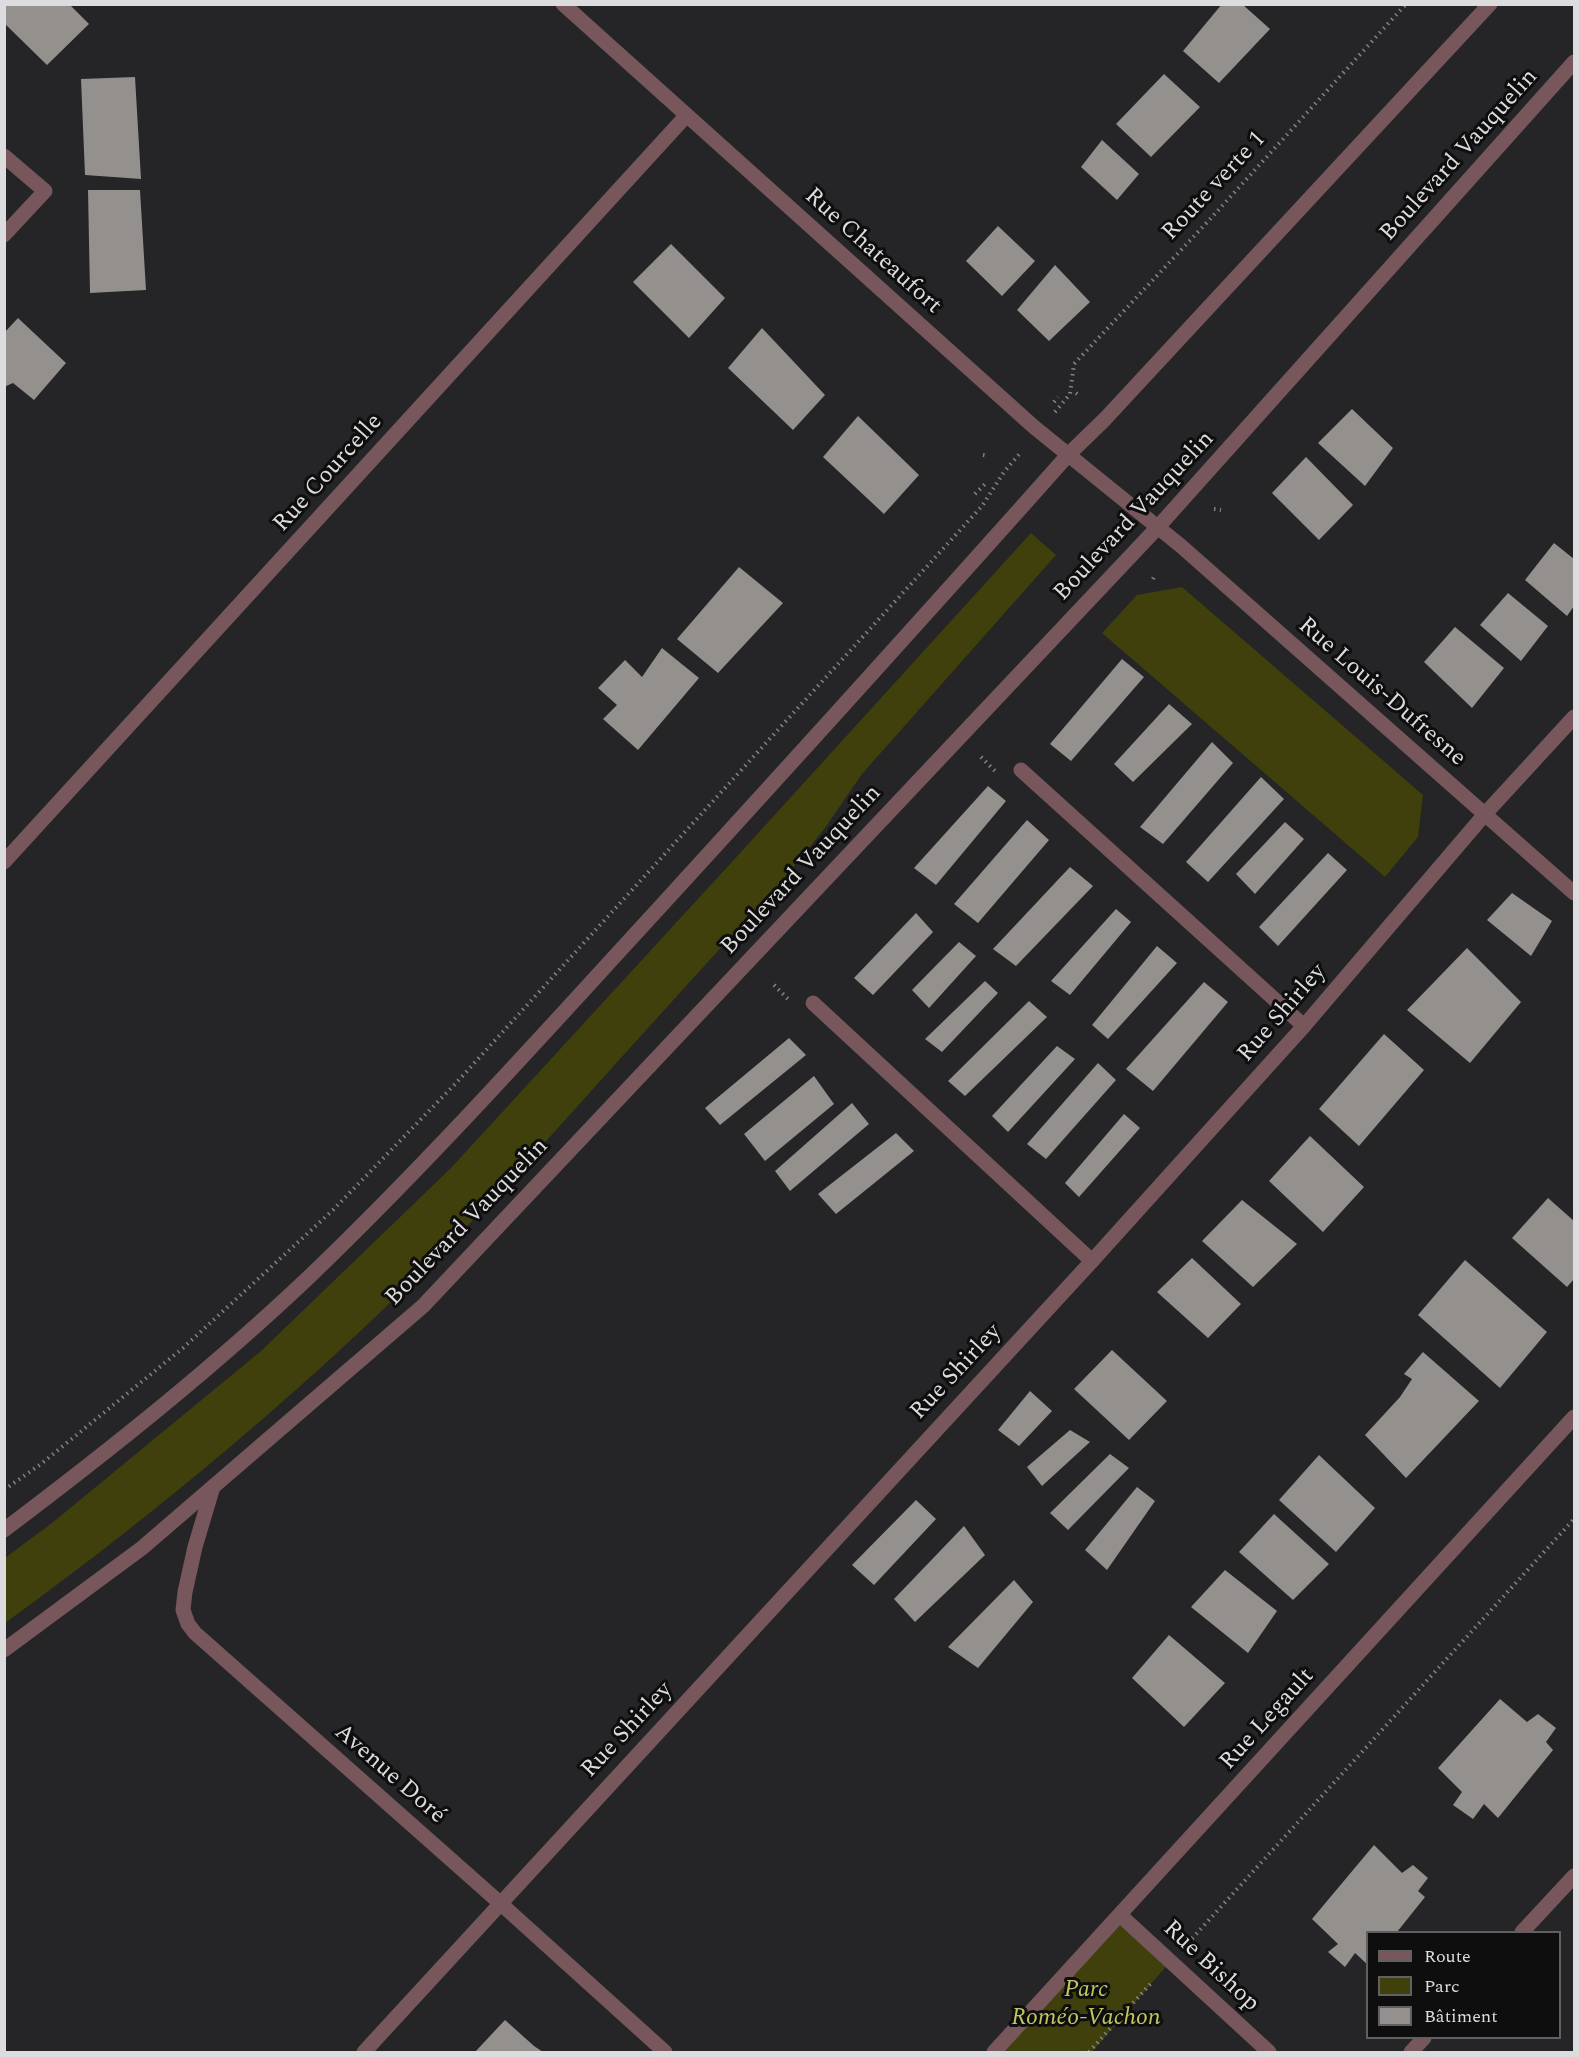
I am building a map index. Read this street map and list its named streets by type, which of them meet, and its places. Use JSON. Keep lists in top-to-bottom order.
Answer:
{
  "streets": {
    "street": [
      "Boulevard Vauquelin",
      "Rue Chateaufort",
      "Rue Courcelle",
      "Rue Louis-Dufresne",
      "Rue Shirley",
      "Rue Legault",
      "Avenue Doré",
      "Rue Bishop"
    ],
    "path": ["Route verte 1"]
  },
  "crossings": [
    ["Boulevard Vauquelin", "Rue Chateaufort"],
    ["Boulevard Vauquelin", "Rue Louis-Dufresne"],
    ["Boulevard Vauquelin", "Avenue Doré"],
    ["Rue Chateaufort", "Rue Courcelle"],
    ["Rue Chateaufort", "Rue Louis-Dufresne"],
    ["Rue Louis-Dufresne", "Rue Shirley"],
    ["Rue Shirley", "Avenue Doré"],
    ["Rue Legault", "Rue Bishop"]
  ],
  "parks": ["Parc Roméo-Vachon"],
  "legend": ["Route", "Parc", "Bâtiment"]
}
